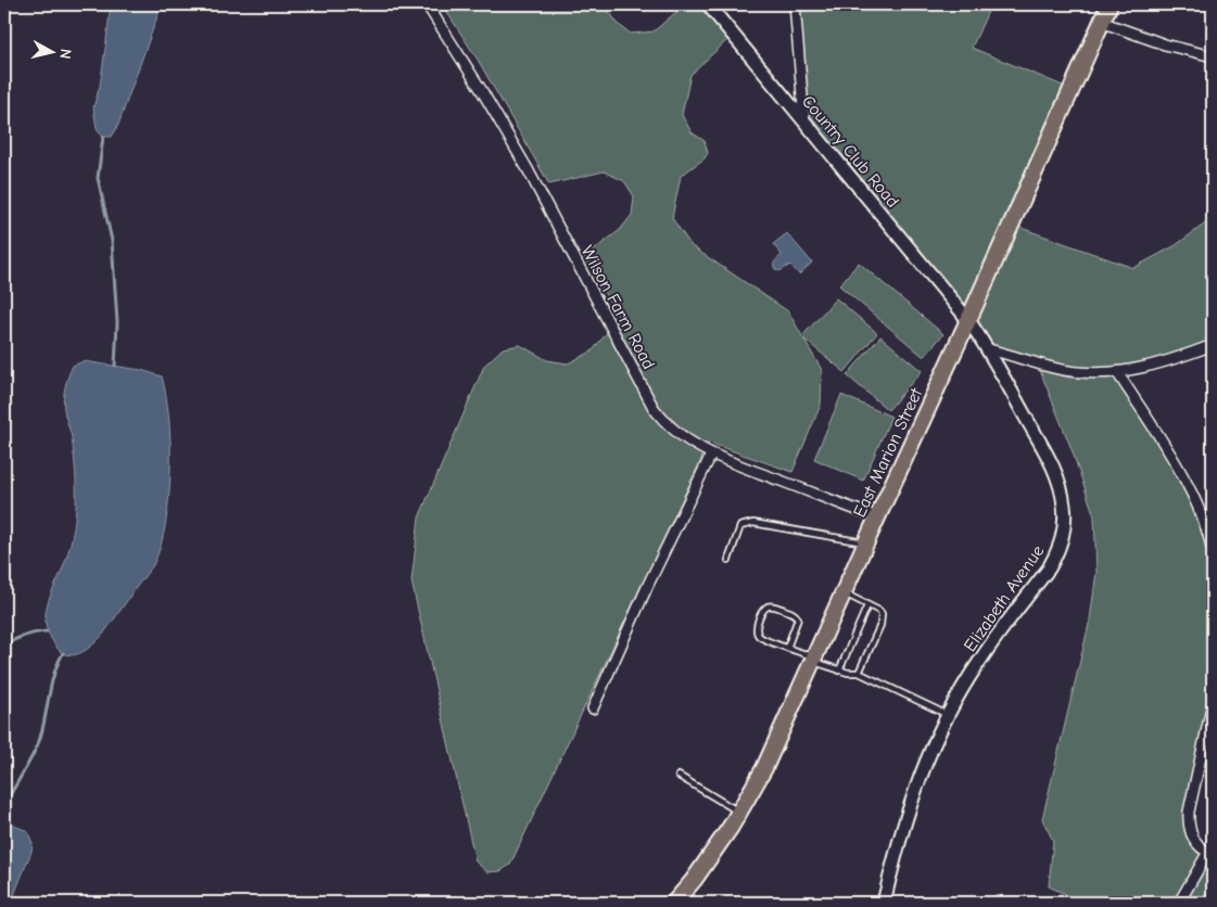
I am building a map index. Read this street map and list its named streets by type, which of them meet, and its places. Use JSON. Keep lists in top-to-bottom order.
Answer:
{
  "streets": {
    "main road": ["East Marion Street"],
    "street": ["Country Club Road", "Wilson Farm Road", "Elizabeth Avenue"]
  },
  "crossings": [
    ["Country Club Road", "East Marion Street"],
    ["Country Club Road", "Elizabeth Avenue"],
    ["Wilson Farm Road", "East Marion Street"],
    ["East Marion Street", "Elizabeth Avenue"]
  ],
  "north": "right"
}
